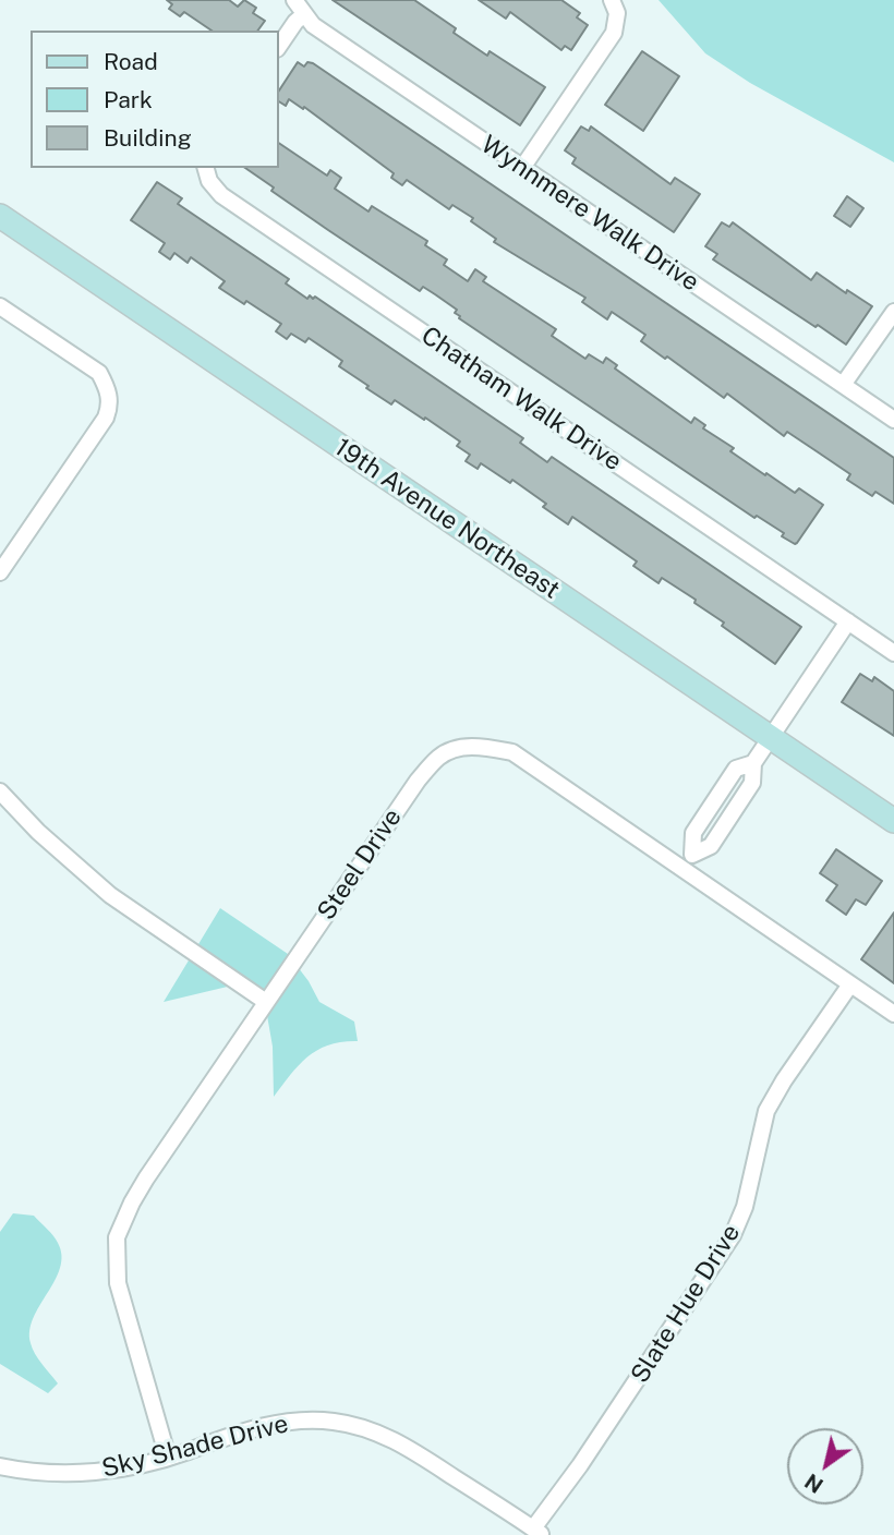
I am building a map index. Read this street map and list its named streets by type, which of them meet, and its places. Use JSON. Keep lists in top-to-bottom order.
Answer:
{
  "streets": {
    "street": [
      "Wynnmere Walk Drive",
      "Chatham Walk Drive",
      "19th Avenue Northeast",
      "Steel Drive",
      "Slate Hue Drive",
      "Sky Shade Drive"
    ]
  },
  "crossings": [
    ["Steel Drive", "Slate Hue Drive"],
    ["Steel Drive", "Sky Shade Drive"],
    ["Slate Hue Drive", "Sky Shade Drive"]
  ],
  "legend": ["Road", "Park", "Building"],
  "north": "bottom left"
}
